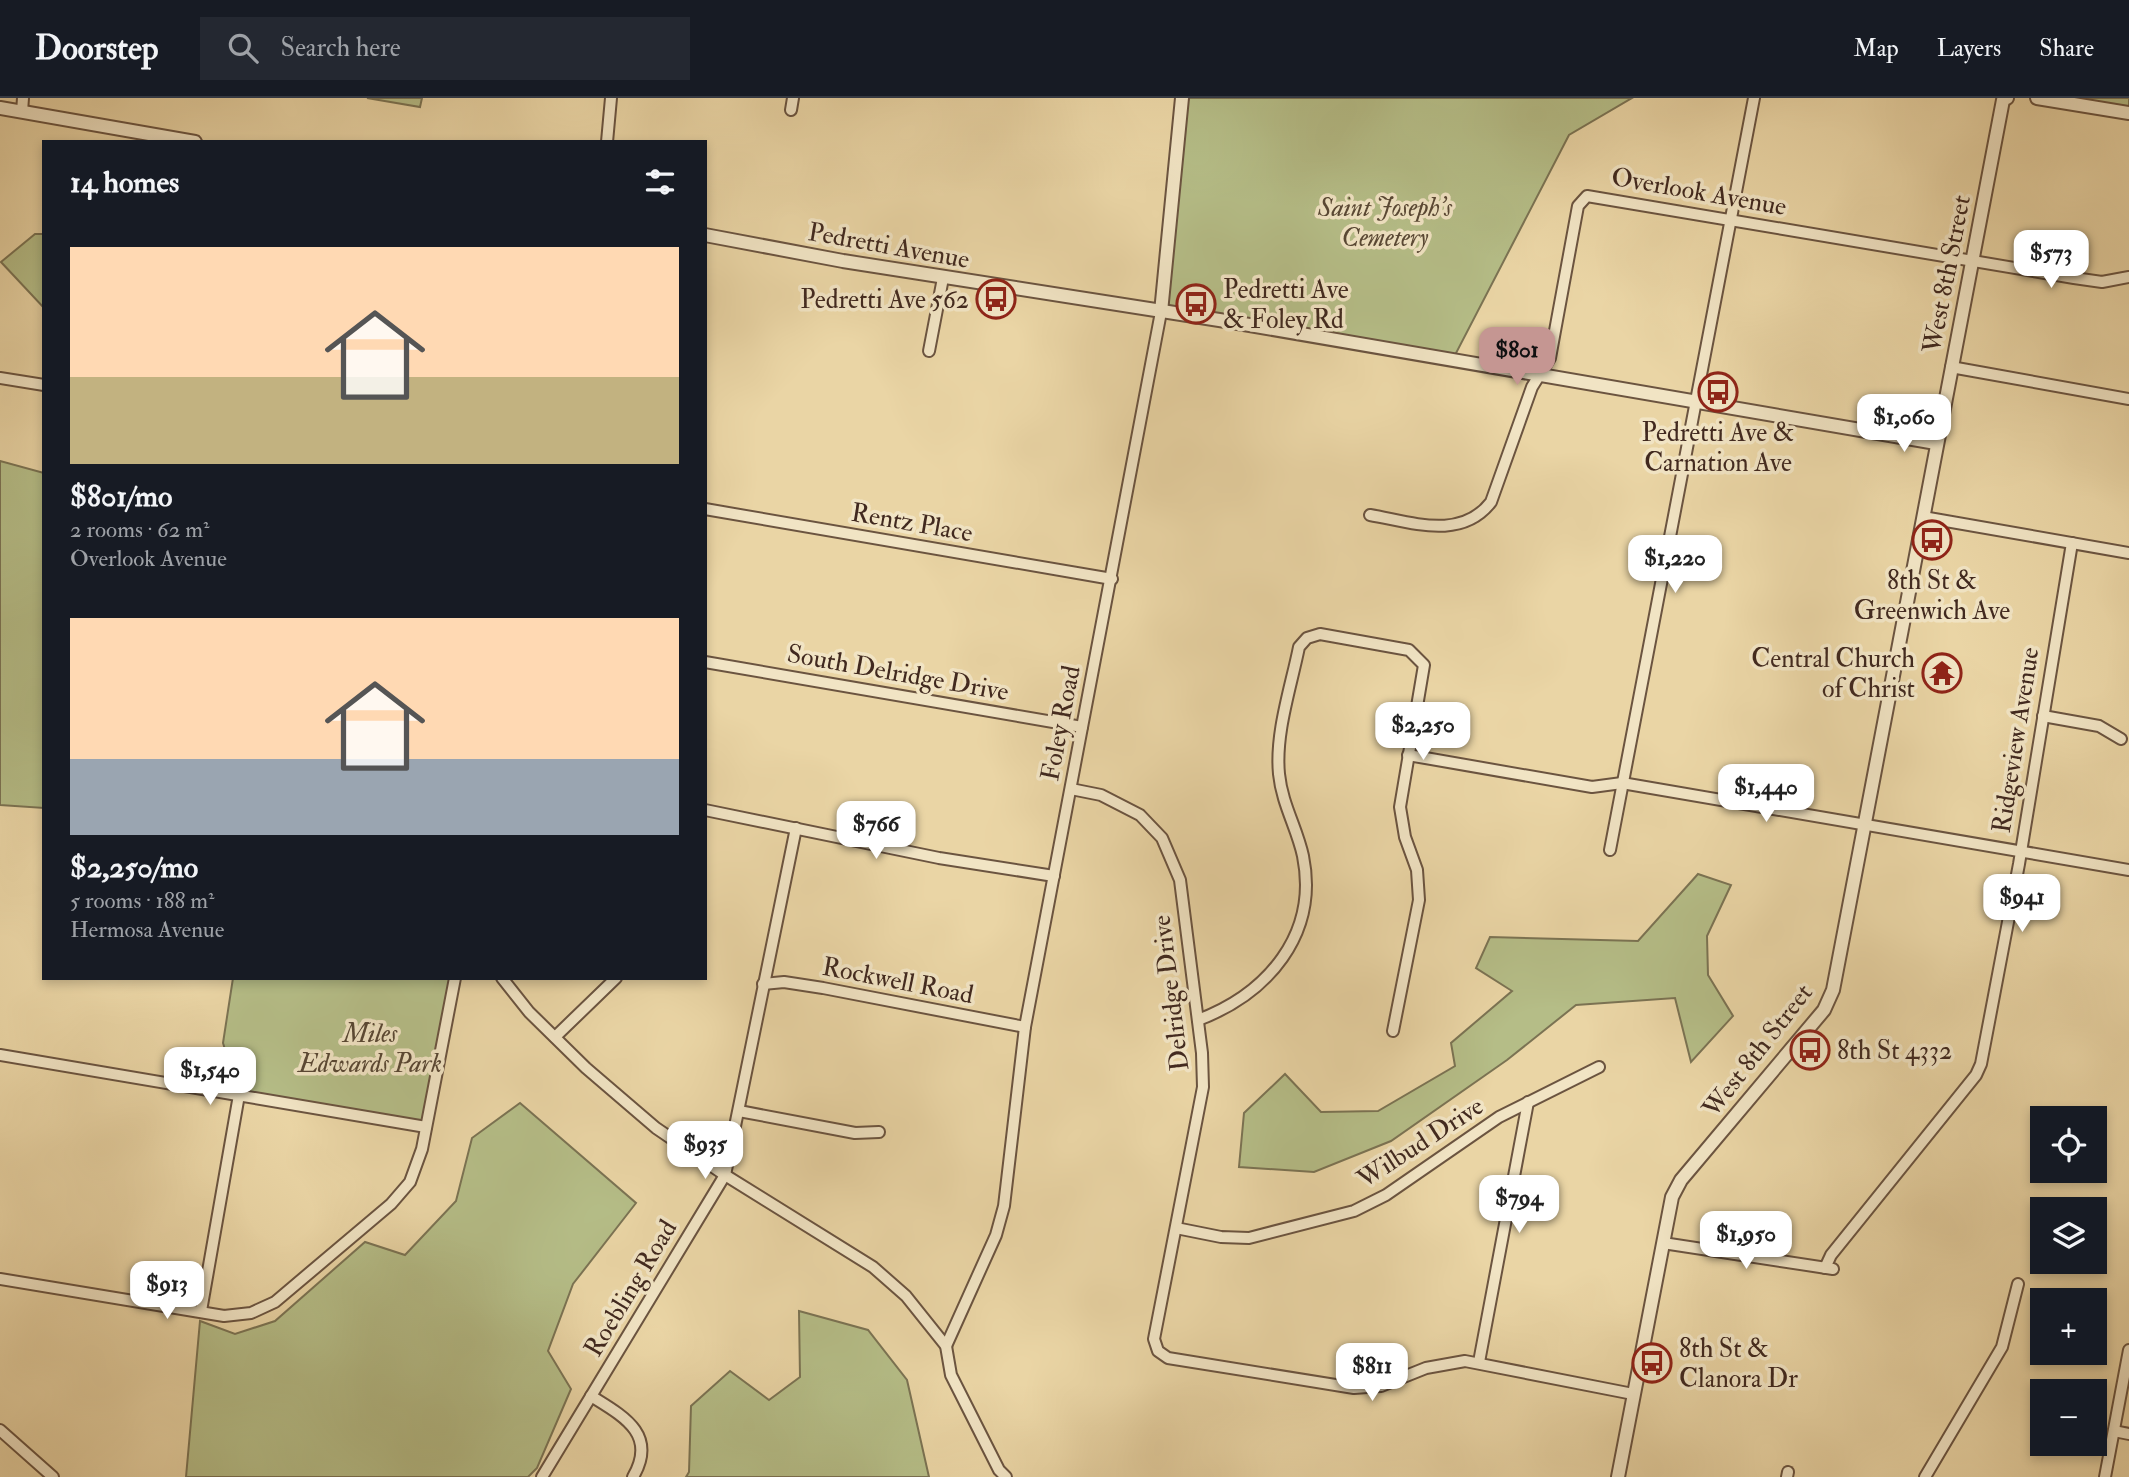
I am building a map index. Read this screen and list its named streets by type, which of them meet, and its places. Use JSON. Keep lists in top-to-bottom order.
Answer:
{
  "streets": {
    "street": [
      "Overlook Avenue",
      "Pedretti Avenue",
      "West 8th Street",
      "Rentz Place",
      "South Delridge Drive",
      "Foley Road",
      "Ridgeview Avenue",
      "Rockwell Road",
      "Delridge Drive",
      "Wilbud Drive",
      "Roebling Road"
    ]
  },
  "crossings": [
    ["Overlook Avenue", "Pedretti Avenue"],
    ["Overlook Avenue", "West 8th Street"],
    ["Pedretti Avenue", "West 8th Street"],
    ["Pedretti Avenue", "Foley Road"],
    ["West 8th Street", "Ridgeview Avenue"],
    ["Rentz Place", "Foley Road"],
    ["South Delridge Drive", "Foley Road"],
    ["Foley Road", "Rockwell Road"],
    ["Foley Road", "Delridge Drive"],
    ["Rockwell Road", "Roebling Road"],
    ["Delridge Drive", "Wilbud Drive"]
  ],
  "parks": ["Saint Joseph’s Cemetery", "Miles Edwards Park"],
  "places": {
    "bus stop": [
      "Pedretti Ave 562",
      "Pedretti Ave & Foley Rd",
      "Pedretti Ave & Carnation Ave",
      "8th St & Greenwich Ave",
      "8th St 4332",
      "8th St & Clanora Dr"
    ],
    "temple": ["Central Church of Christ"]
  },
  "page": {
    "header": "Doorstep",
    "search": "Search here",
    "nav": ["Map", "Layers", "Share"],
    "heading": "14 homes",
    "list": [
      {
        "name": "$801/mo",
        "note": "2 rooms · 62 m² · Overlook Avenue"
      },
      {
        "name": "$2,250/mo",
        "note": "5 rooms · 188 m² · Hermosa Avenue"
      }
    ],
    "price": [
      "$573",
      "$801",
      "$1,060",
      "$1,220",
      "$2,250",
      "$1,440",
      "$766",
      "$941",
      "$1,540",
      "$935",
      "$794",
      "$1,950",
      "$913",
      "$811"
    ],
    "map_buttons": ["+", "−"]
  }
}
